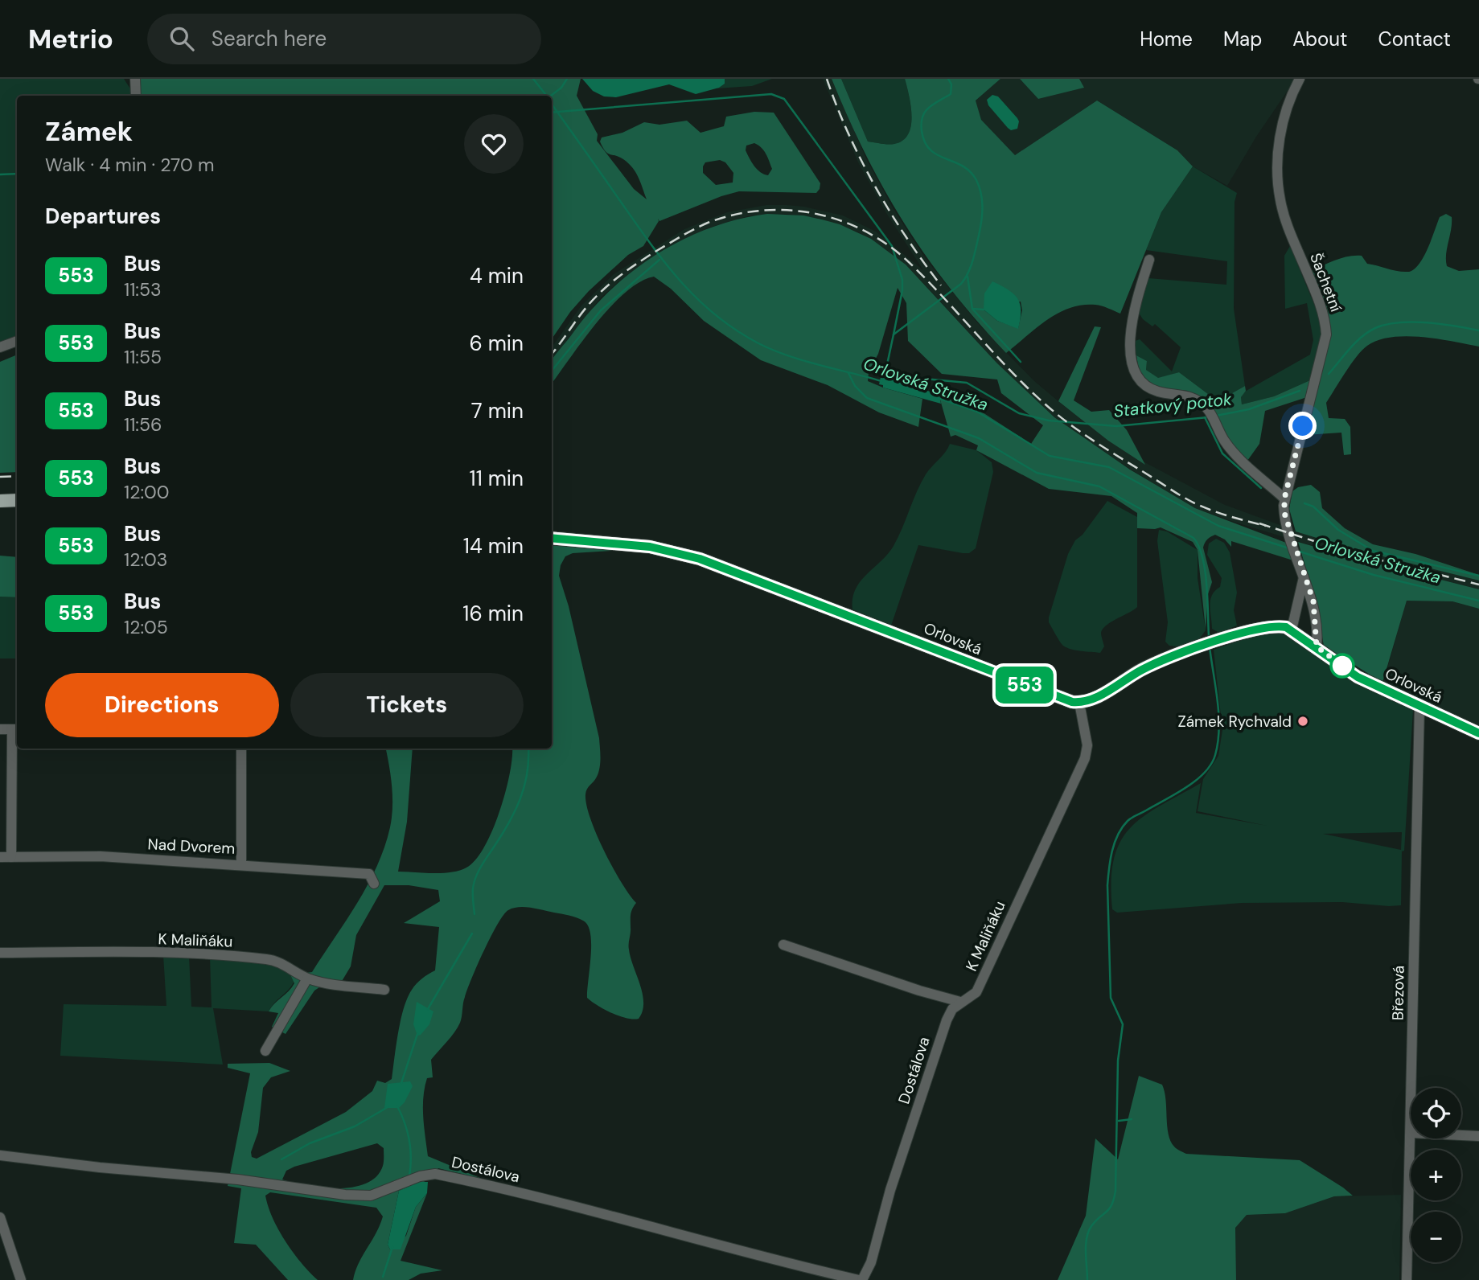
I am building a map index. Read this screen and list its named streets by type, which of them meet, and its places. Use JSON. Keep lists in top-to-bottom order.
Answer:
{
  "streets": {
    "main road": ["Orlovská"],
    "street": [
      "Šachetní",
      "Nad Dvorem",
      "K Maliňáku",
      "Březová",
      "Dostálova"
    ]
  },
  "crossings": [
    ["Šachetní", "Orlovská"],
    ["Orlovská", "K Maliňáku"],
    ["Orlovská", "Březová"],
    ["K Maliňáku", "Dostálova"]
  ],
  "water": ["Orlovská Stružka", "Statkový potok"],
  "places": ["Zámek Rychvald"],
  "lines": ["bus line 553"],
  "page": {
    "header": "Metrio",
    "search": "Search here",
    "nav": [
      "Home",
      "Map",
      "About",
      "Contact"
    ],
    "on_map": "553",
    "heading": [
      ["Zámek", "Walk · 4 min · 270 m"],
      "Departures"
    ],
    "list": [
      {
        "mark": "553",
        "name": "Bus",
        "note": "11:53",
        "value": "4 min"
      },
      {
        "mark": "553",
        "name": "Bus",
        "note": "11:55",
        "value": "6 min"
      },
      {
        "mark": "553",
        "name": "Bus",
        "note": "11:56",
        "value": "7 min"
      },
      {
        "mark": "553",
        "name": "Bus",
        "note": "12:00",
        "value": "11 min"
      },
      {
        "mark": "553",
        "name": "Bus",
        "note": "12:03",
        "value": "14 min"
      },
      {
        "mark": "553",
        "name": "Bus",
        "note": "12:05",
        "value": "16 min"
      }
    ],
    "buttons": ["Directions", "Tickets"],
    "map_buttons": ["+", "−"]
  }
}
